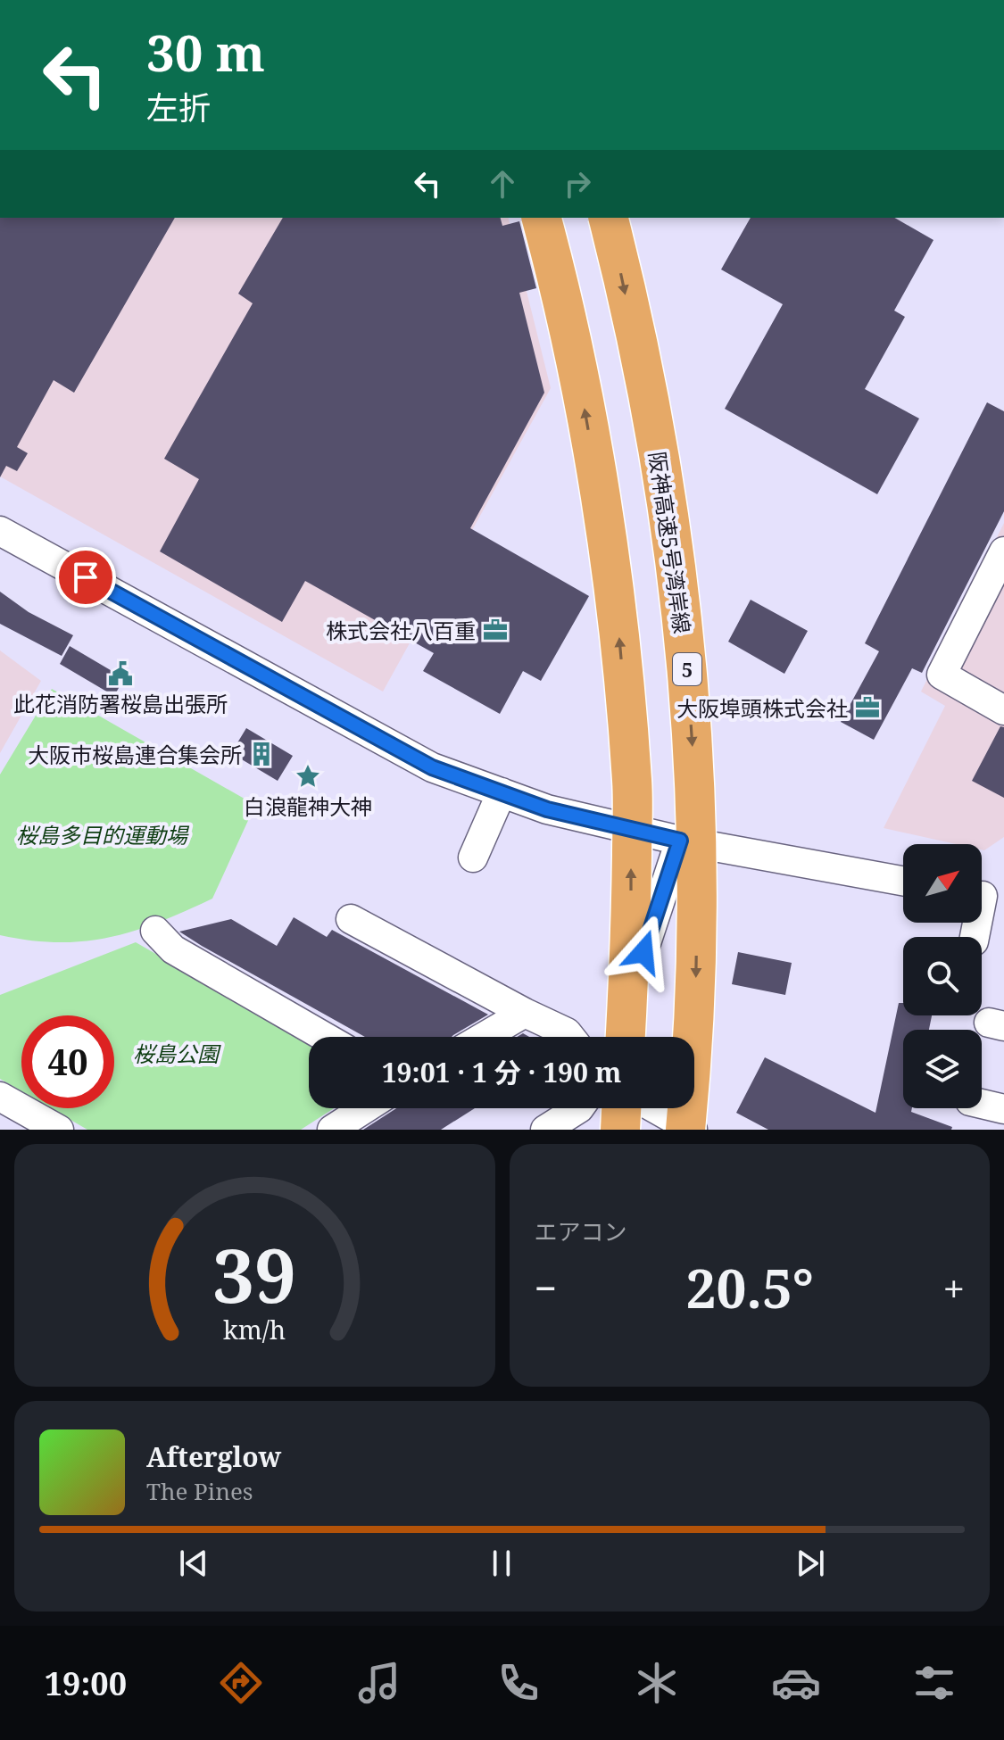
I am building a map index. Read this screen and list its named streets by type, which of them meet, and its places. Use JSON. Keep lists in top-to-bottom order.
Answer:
{
  "streets": {
    "highway": ["阪神高速5号湾岸線", "5"]
  },
  "parks": ["桜島多目的運動場", "桜島公園"],
  "places": {
    "office": ["株式会社八百重", "大阪埠頭株式会社"],
    "public building": ["此花消防署桜島出張所"],
    "building": ["大阪市桜島連合集会所"],
    "place": ["白浪龍神大神"]
  },
  "north": "top right",
  "page": {
    "turn": ["30 m", "左折"],
    "limit": "40",
    "trip": "19:01 · 1 分 · 190 m",
    "tile": "エアコン",
    "heat": ["−", "20.5°", "+"],
    "song": ["Afterglow", "The Pines"],
    "tabs": "19:00",
    "gauge": ["39", "km/h"]
  }
}
